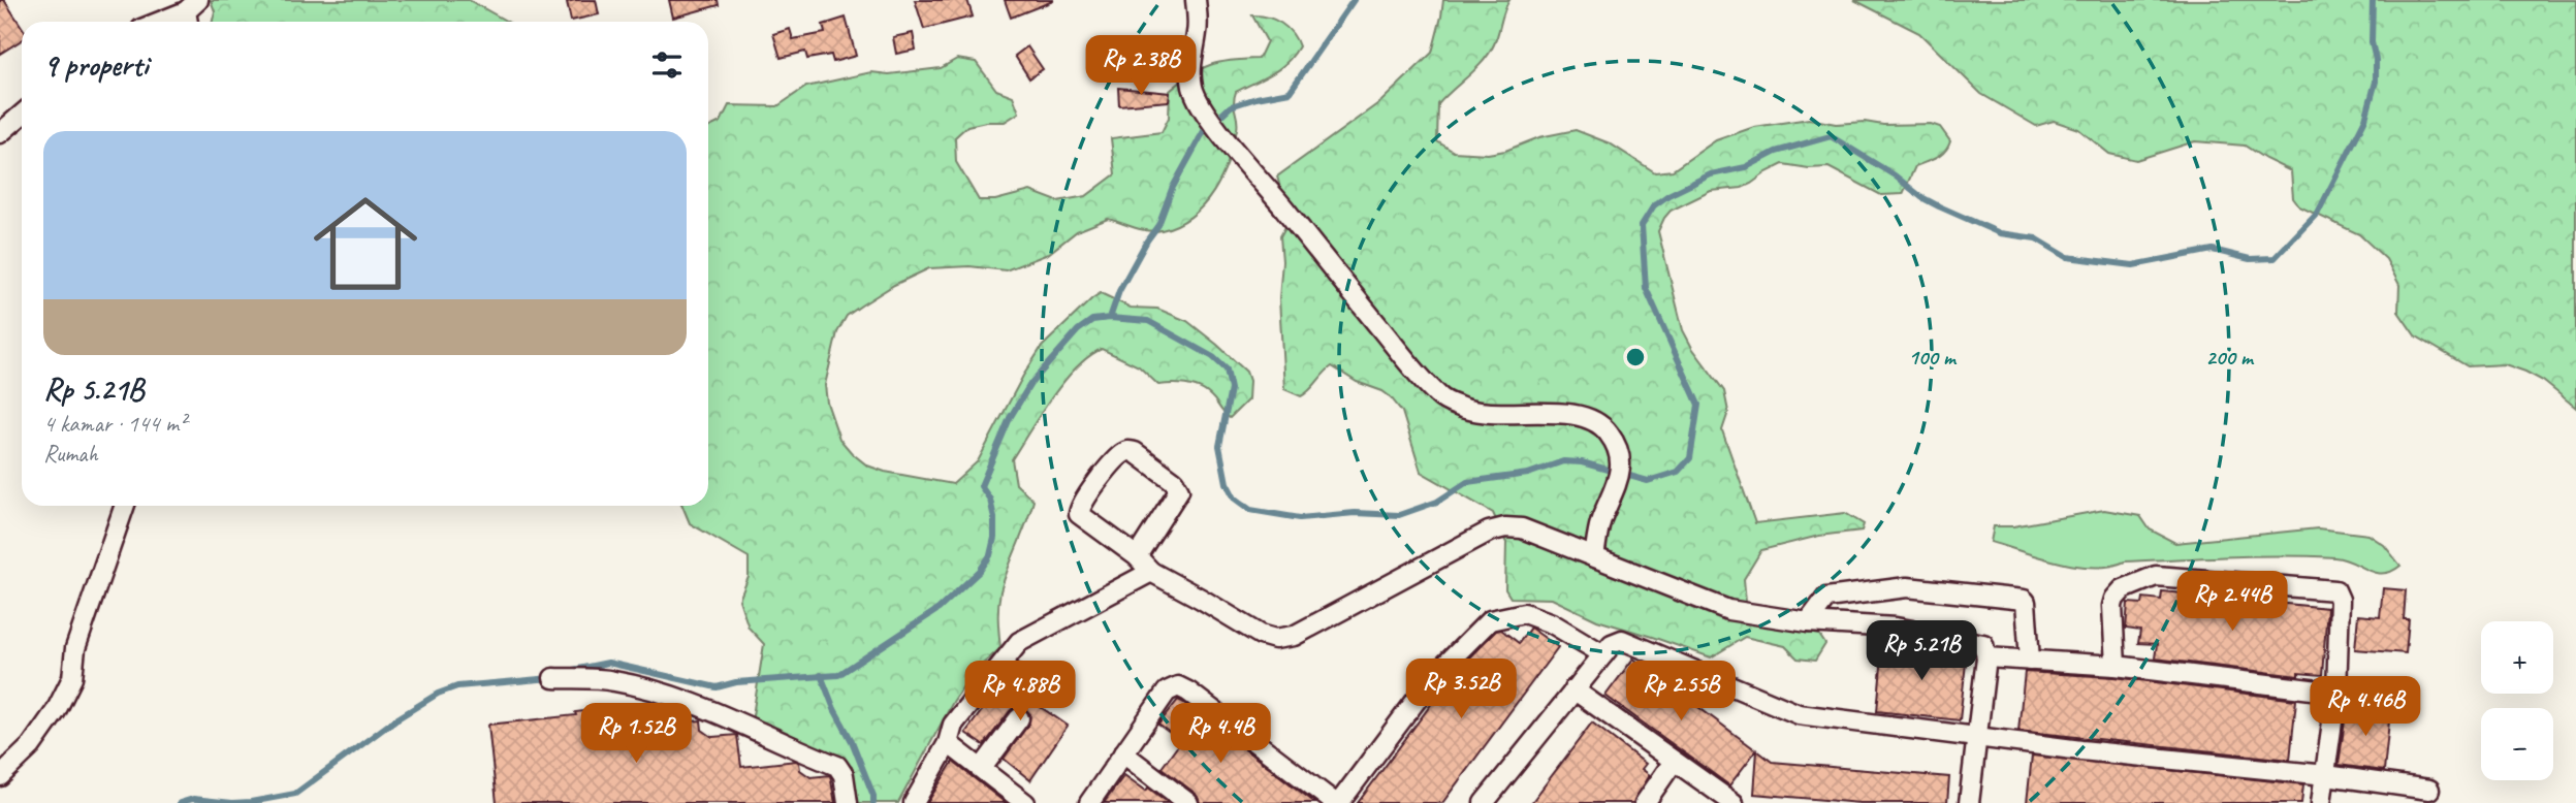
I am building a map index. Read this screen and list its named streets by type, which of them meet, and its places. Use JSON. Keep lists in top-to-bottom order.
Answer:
{
  "page": {
    "heading": "9 properti",
    "price": [
      "Rp 2.38B",
      "Rp 2.44B",
      "Rp 5.21B",
      "Rp 3.52B",
      "Rp 4.88B",
      "Rp 2.55B",
      "Rp 4.46B",
      "Rp 1.52B",
      "Rp 4.4B"
    ],
    "list": [
      {
        "name": "Rp 5.21B",
        "note": "4 kamar · 144 m² · Rumah"
      }
    ],
    "map_buttons": ["+", "−"]
  },
  "rings": ["100 m", "200 m"]
}
